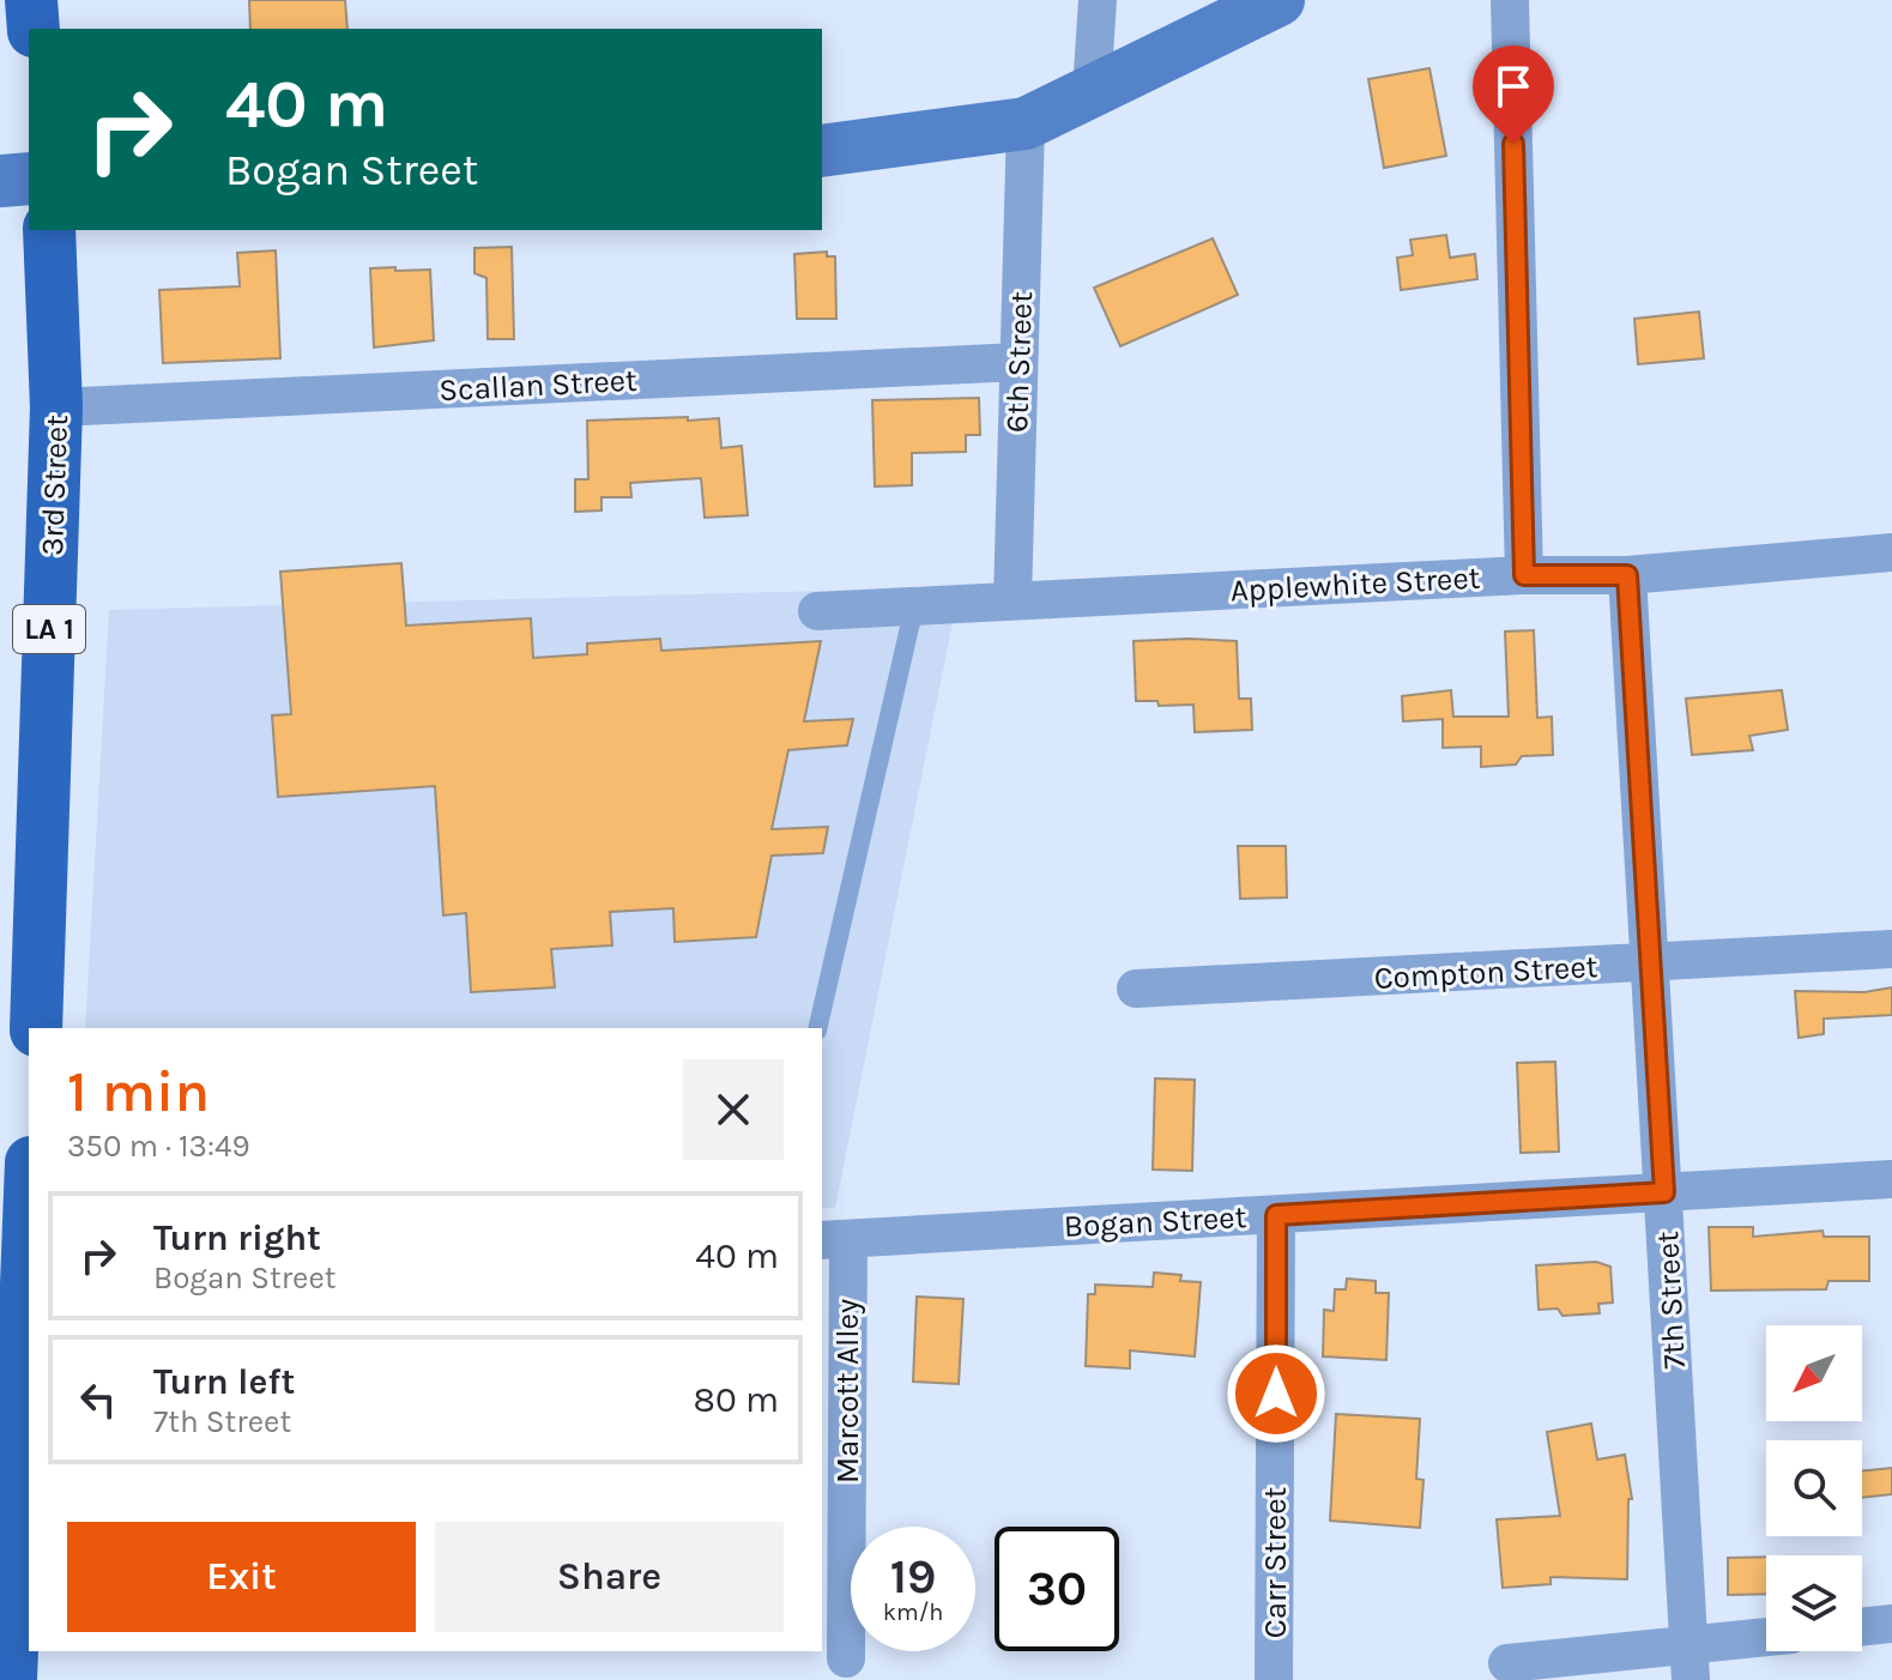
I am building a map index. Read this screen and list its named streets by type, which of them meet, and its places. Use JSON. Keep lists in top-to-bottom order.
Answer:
{
  "streets": {
    "main road": ["3rd Street", "LA 1"],
    "street": [
      "6th Street",
      "Scallan Street",
      "Applewhite Street",
      "Compton Street",
      "Bogan Street",
      "7th Street",
      "Marcott Alley",
      "Carr Street"
    ]
  },
  "crossings": [
    ["6th Street", "Scallan Street"],
    ["6th Street", "Applewhite Street"],
    ["Scallan Street", "3rd Street"],
    ["Applewhite Street", "7th Street"],
    ["Compton Street", "7th Street"],
    ["Bogan Street", "7th Street"],
    ["Bogan Street", "Marcott Alley"],
    ["Bogan Street", "Carr Street"]
  ],
  "north": "bottom left",
  "page": {
    "turn": ["40 m", "Bogan Street"],
    "heading": ["1 min", "350 m · 13:49"],
    "list": [
      {
        "name": "Turn right",
        "note": "Bogan Street",
        "value": "40 m"
      },
      {
        "name": "Turn left",
        "note": "7th Street",
        "value": "80 m"
      }
    ],
    "buttons": ["Exit", "Share"],
    "speed": "19 km/h",
    "limit": "30"
  }
}
